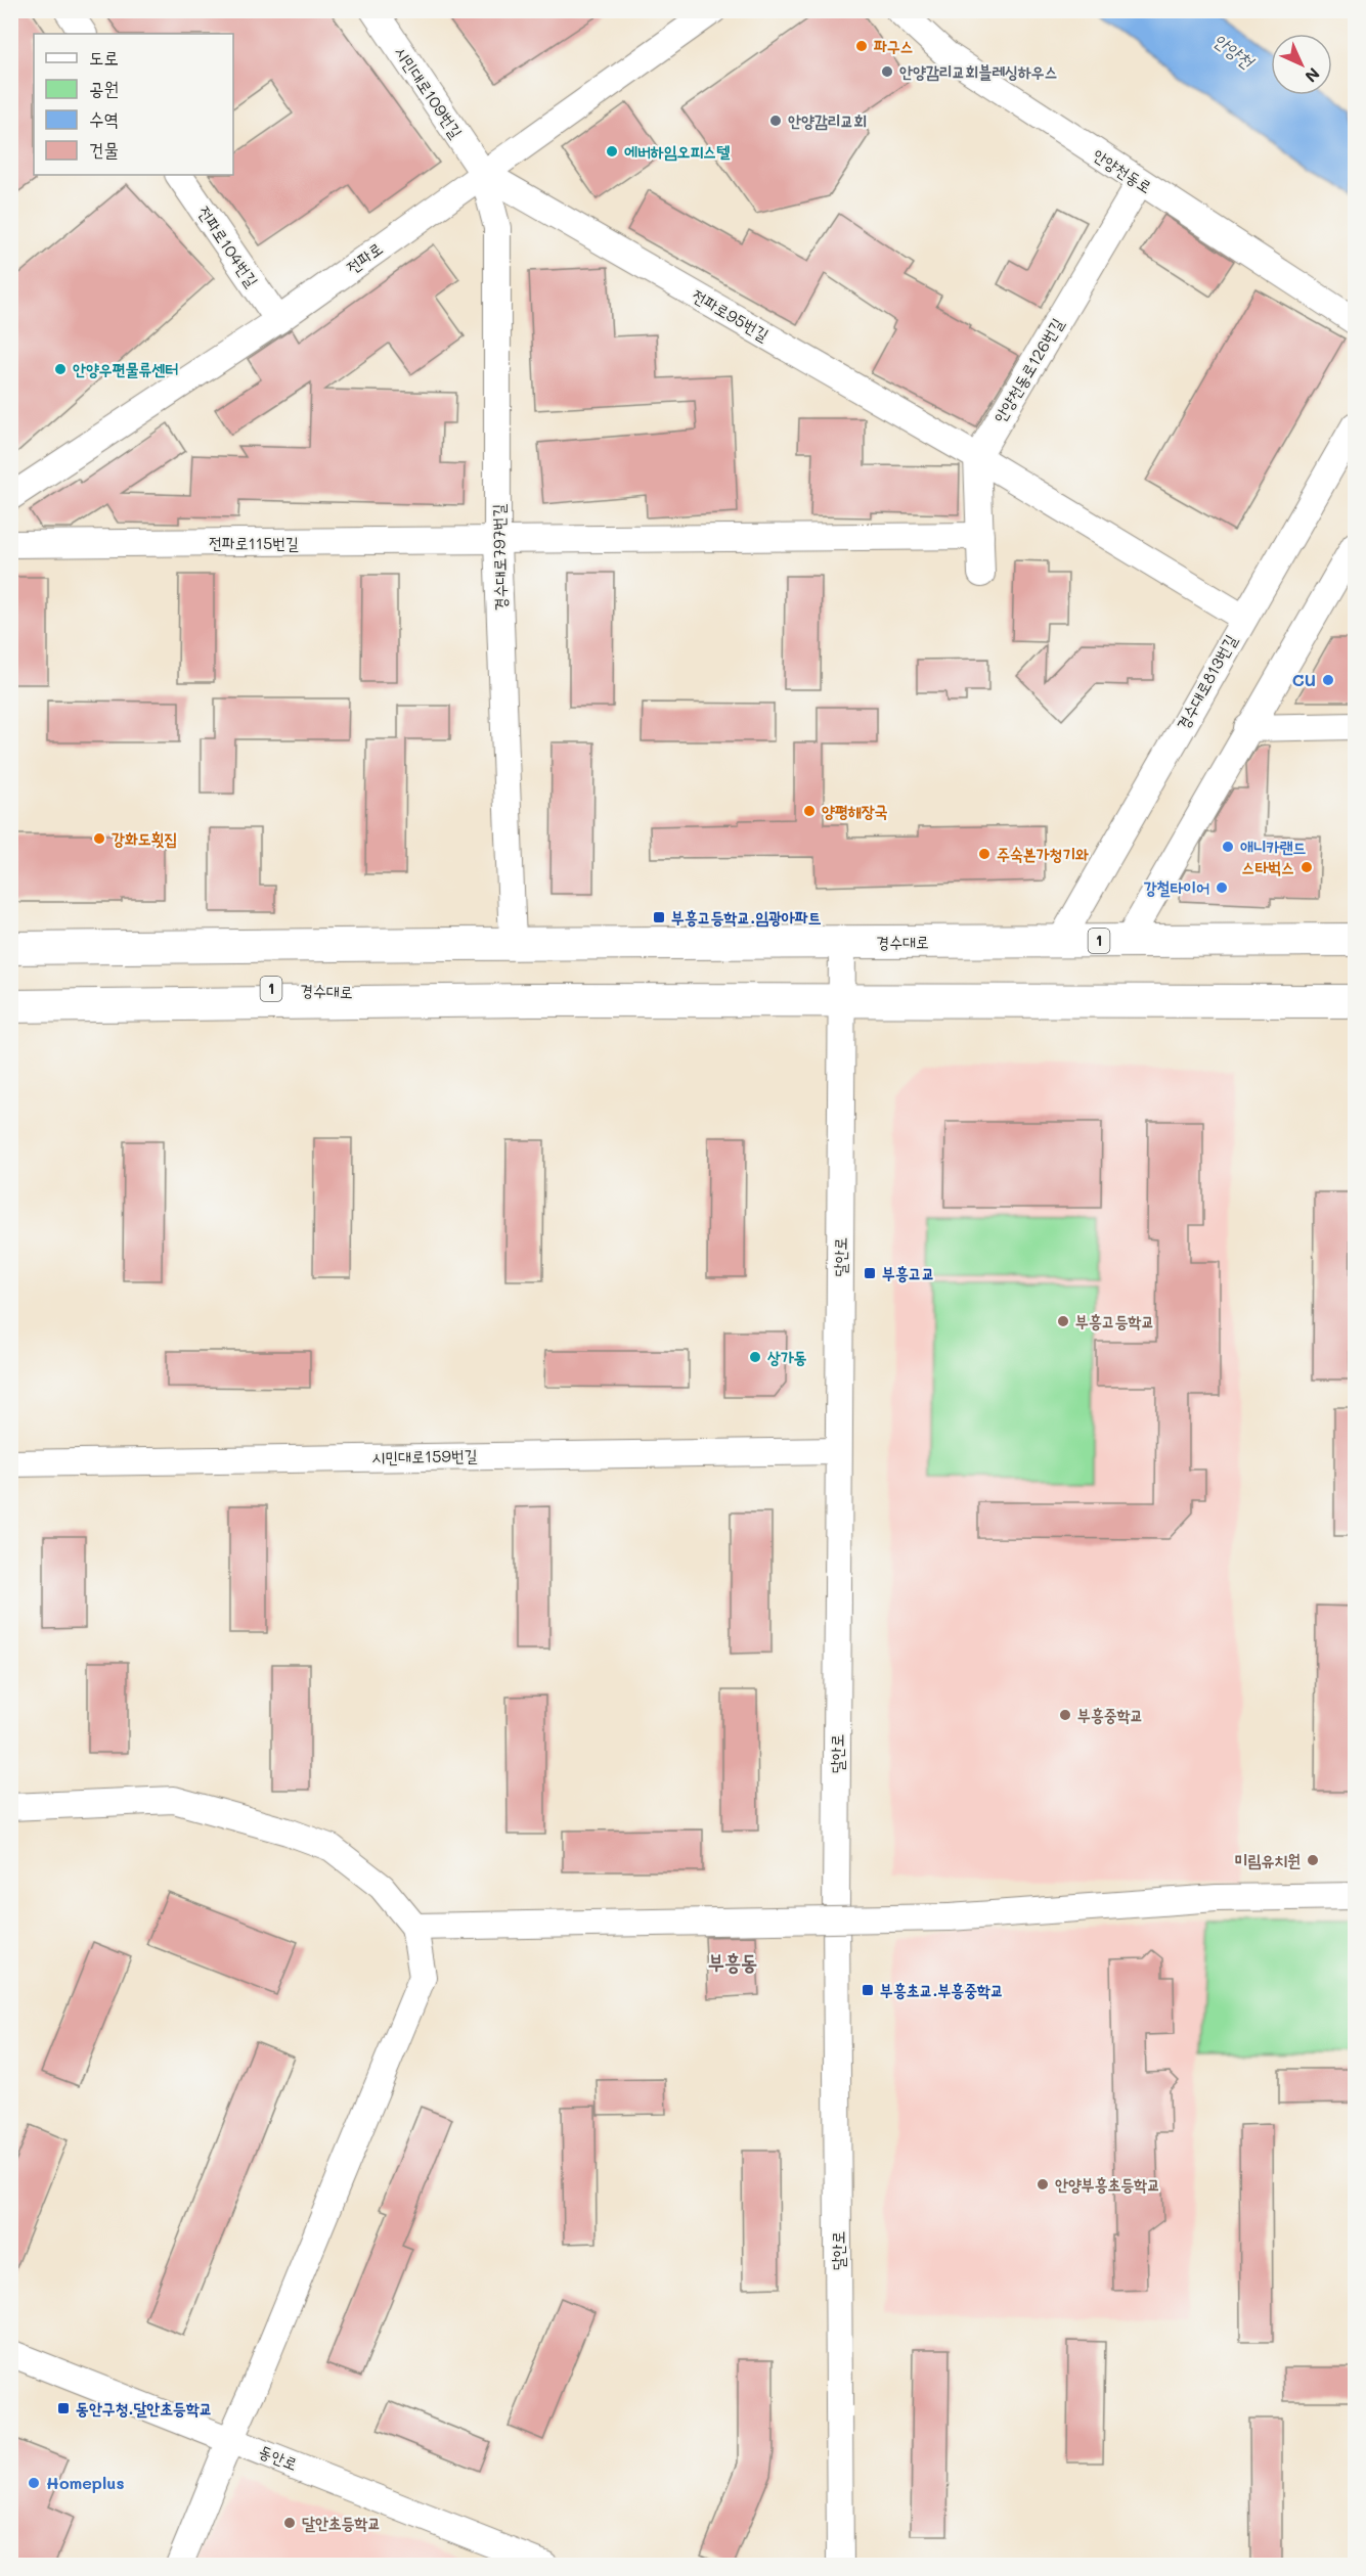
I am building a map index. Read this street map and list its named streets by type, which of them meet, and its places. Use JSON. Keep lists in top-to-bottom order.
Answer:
{
  "streets": {
    "main road": ["1", "경수대로"],
    "street": [
      "시민대로109번길",
      "안양천동로",
      "전파로104번길",
      "전파로",
      "전파로95번길",
      "안양천동로126번길",
      "전파로115번길",
      "경수대로797번길",
      "경수대로813번길",
      "달안로",
      "시민대로159번길",
      "동안로"
    ]
  },
  "crossings": [
    ["시민대로109번길", "전파로"],
    ["시민대로109번길", "전파로95번길"],
    ["시민대로109번길", "경수대로797번길"],
    ["안양천동로", "안양천동로126번길"],
    ["전파로104번길", "전파로"],
    ["전파로", "전파로95번길"],
    ["전파로", "경수대로797번길"],
    ["전파로95번길", "안양천동로126번길"],
    ["전파로95번길", "경수대로797번길"],
    ["전파로95번길", "경수대로813번길"],
    ["전파로115번길", "경수대로797번길"],
    ["경수대로797번길", "경수대로"],
    ["경수대로813번길", "경수대로"],
    ["경수대로", "달안로"],
    ["달안로", "시민대로159번길"]
  ],
  "districts": ["부흥동"],
  "water": ["안양천"],
  "places": {
    "other": [
      "파구스",
      "안양감리교회블레싱하우스",
      "안양감리교회",
      "에버하임오피스텔",
      "안양우편물류센터",
      "CU",
      "양평해장국",
      "강화도횟집",
      "애니카랜드",
      "주숙본가청기와",
      "스타벅스",
      "강철타이어",
      "부흥고등학교",
      "상가동",
      "부흥중학교",
      "미림유치원",
      "안양부흥초등학교",
      "Homeplus",
      "달안초등학교"
    ],
    "transit": [
      "부흥고등학교.임광아파트",
      "부흥고교",
      "부흥초교.부흥중학교",
      "동안구청.달안초등학교"
    ]
  },
  "legend": [
    "도로",
    "공원",
    "수역",
    "건물"
  ],
  "north": "bottom right"
}
